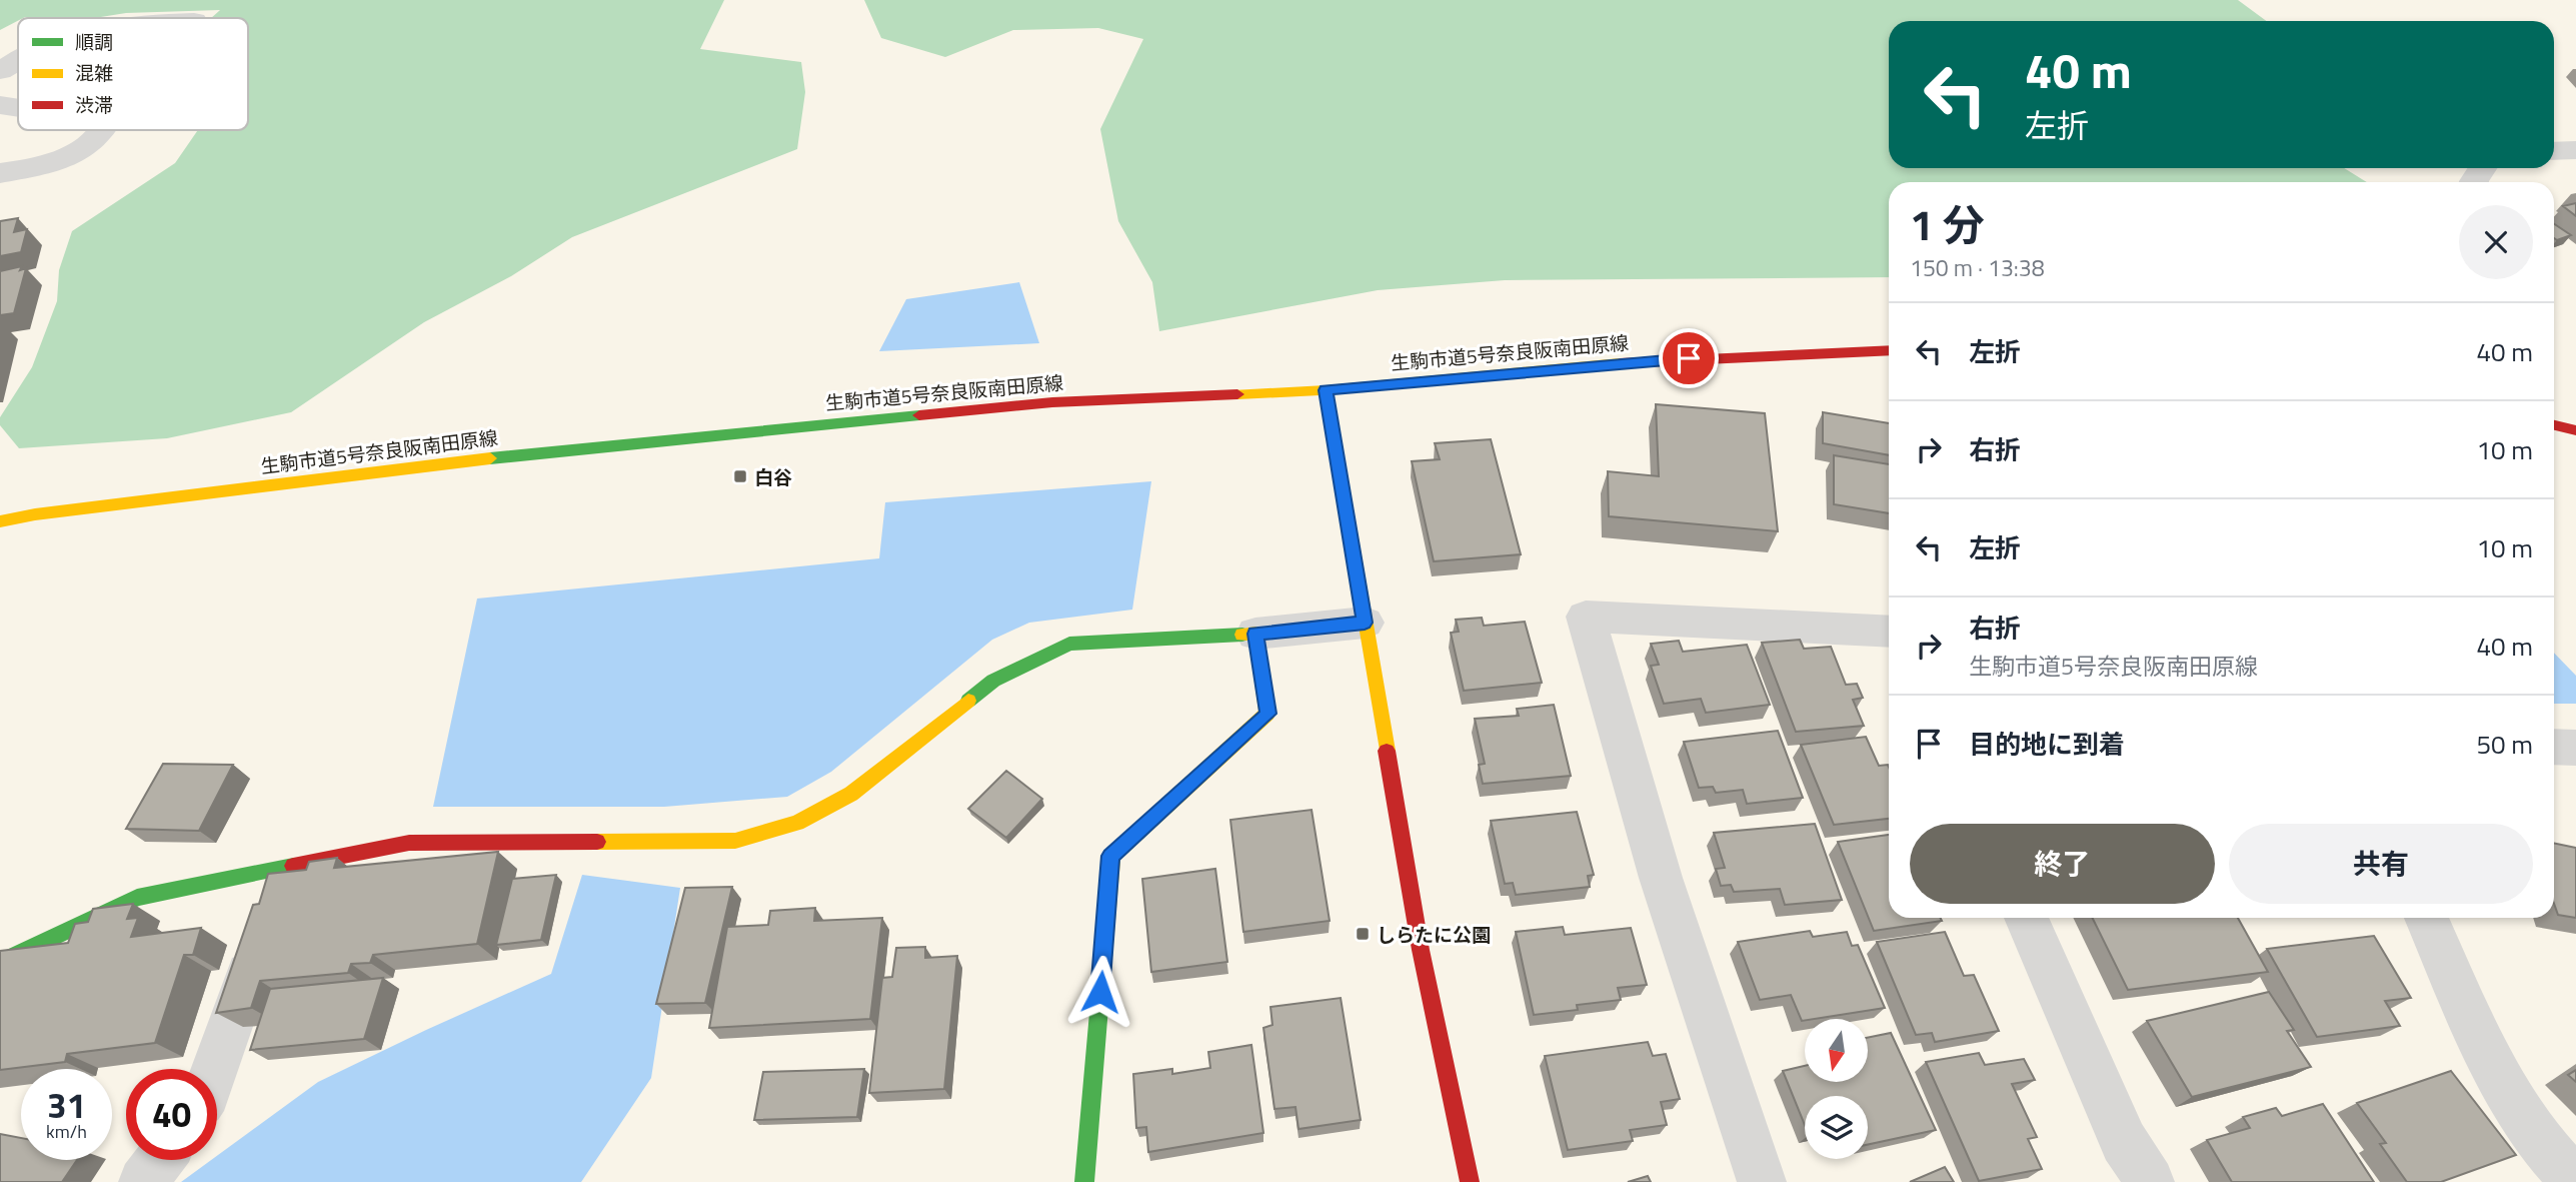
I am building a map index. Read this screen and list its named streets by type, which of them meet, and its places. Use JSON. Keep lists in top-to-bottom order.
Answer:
{
  "streets": {
    "street": ["生駒市道5号奈良阪南田原線"]
  },
  "places": {
    "transit": ["白谷", "しらたに公園"]
  },
  "legend": ["順調", "混雑", "渋滞"],
  "north": "bottom",
  "page": {
    "turn": ["40 m", "左折"],
    "heading": ["1 分", "150 m · 13:38"],
    "list": [
      {
        "name": "左折",
        "value": "40 m"
      },
      {
        "name": "右折",
        "value": "10 m"
      },
      {
        "name": "左折",
        "value": "10 m"
      },
      {
        "name": "右折",
        "note": "生駒市道5号奈良阪南田原線",
        "value": "40 m"
      },
      {
        "name": "目的地に到着",
        "value": "50 m"
      }
    ],
    "buttons": ["終了", "共有"],
    "speed": "31 km/h",
    "limit": "40"
  }
}
